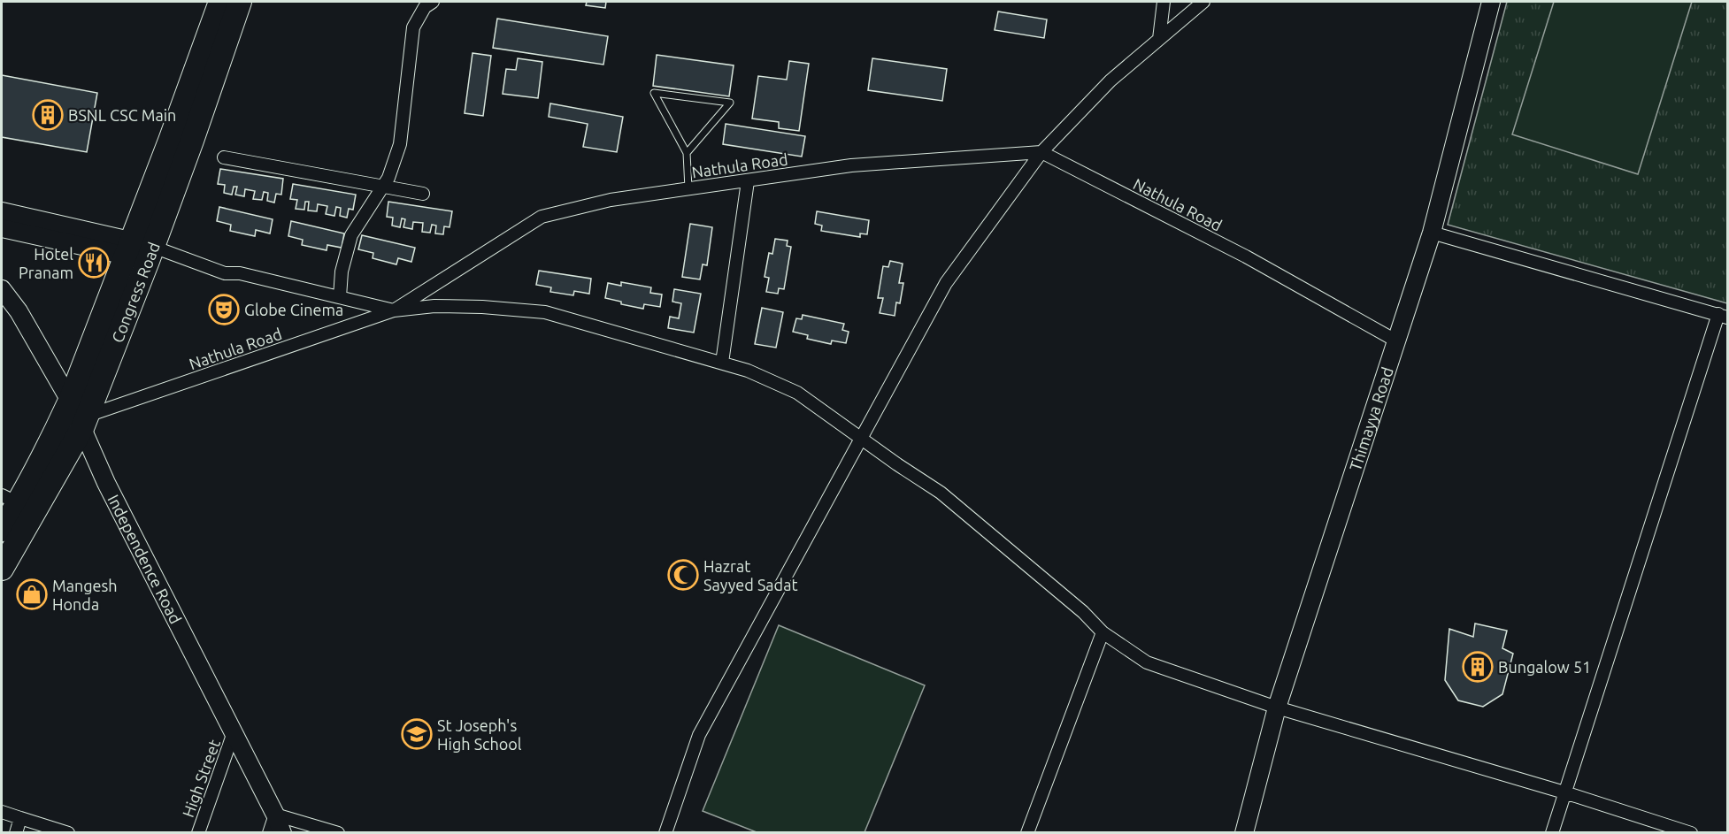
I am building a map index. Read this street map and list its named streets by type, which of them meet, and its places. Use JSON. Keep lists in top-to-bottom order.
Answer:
{
  "streets": {
    "highway": ["Congress Road"],
    "main road": ["Thimayya Road", "Independence Road"],
    "street": ["Nathula Road", "High Street"]
  },
  "crossings": [
    ["Nathula Road", "Congress Road"],
    ["Nathula Road", "Thimayya Road"],
    ["Nathula Road", "Independence Road"],
    ["Congress Road", "Independence Road"],
    ["Independence Road", "High Street"]
  ],
  "places": {
    "building": ["BSNL CSC Main", "Bungalow 51"],
    "restaurant": ["Hotel Pranam"],
    "theatre": ["Globe Cinema"],
    "mosque": ["Hazrat Sayyed Sadat"],
    "shop": ["Mangesh Honda"],
    "school or university": ["St Joseph's High School"]
  }
}
